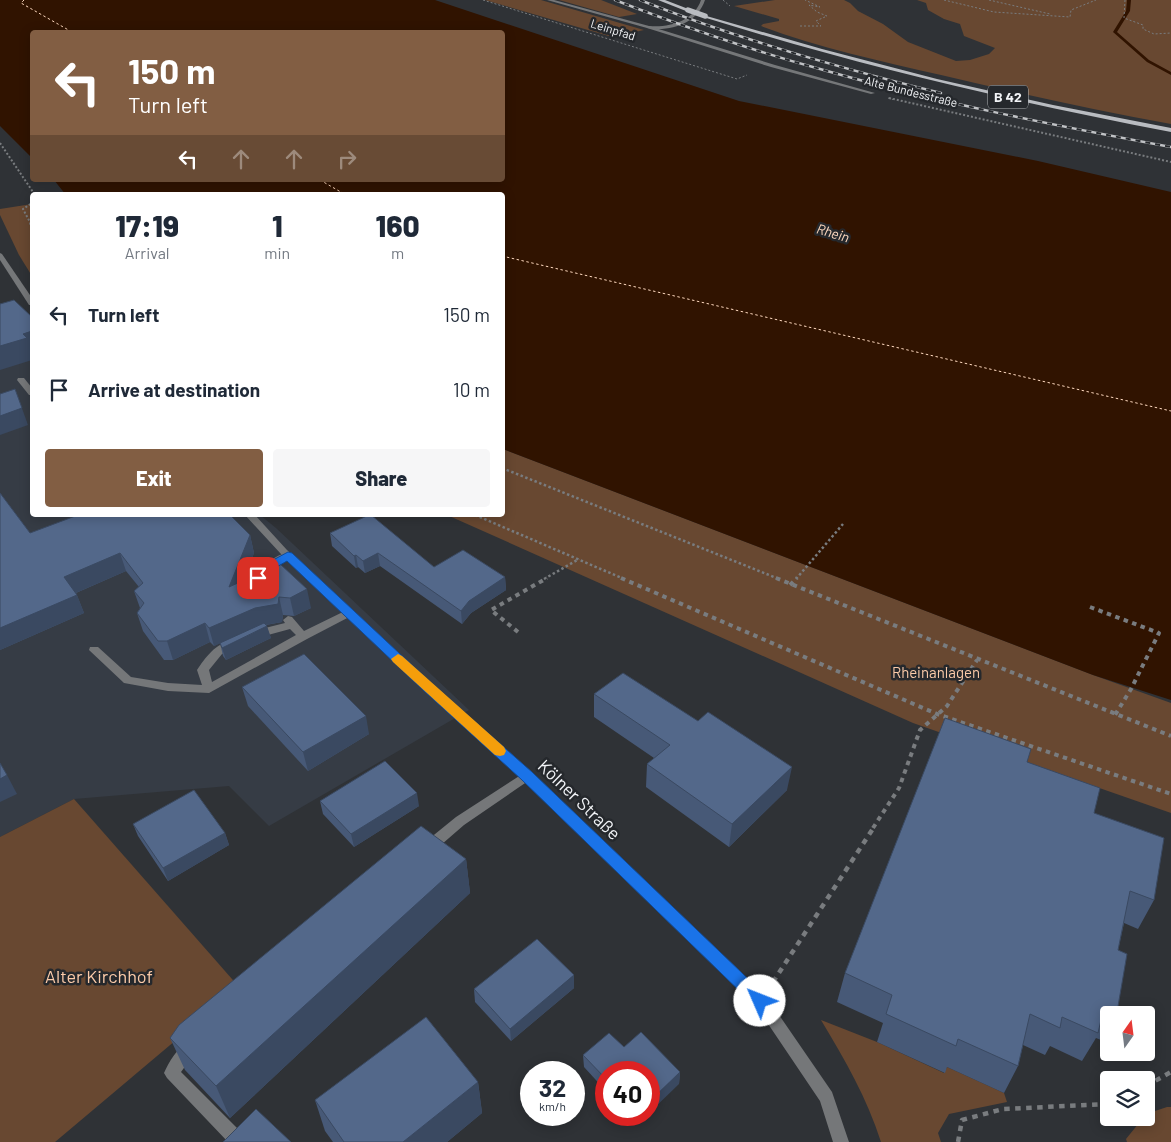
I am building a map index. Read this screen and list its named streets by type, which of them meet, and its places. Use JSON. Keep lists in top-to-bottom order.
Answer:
{
  "streets": {
    "main road": ["B 42"],
    "street": ["Alte Bundesstraße", "Kölner Straße"],
    "path": ["Leinpfad"]
  },
  "water": ["Rhein"],
  "parks": ["Rheinanlagen", "Alter Kirchhof"],
  "north": "top",
  "page": {
    "turn": ["150 m", "Turn left"],
    "eta": [
      "17:19",
      "Arrival",
      "1",
      "min",
      "160",
      "m"
    ],
    "list": [
      {
        "name": "Turn left",
        "value": "150 m"
      },
      {
        "name": "Arrive at destination",
        "value": "10 m"
      }
    ],
    "buttons": ["Exit", "Share"],
    "speed": "32 km/h",
    "limit": "40"
  }
}
